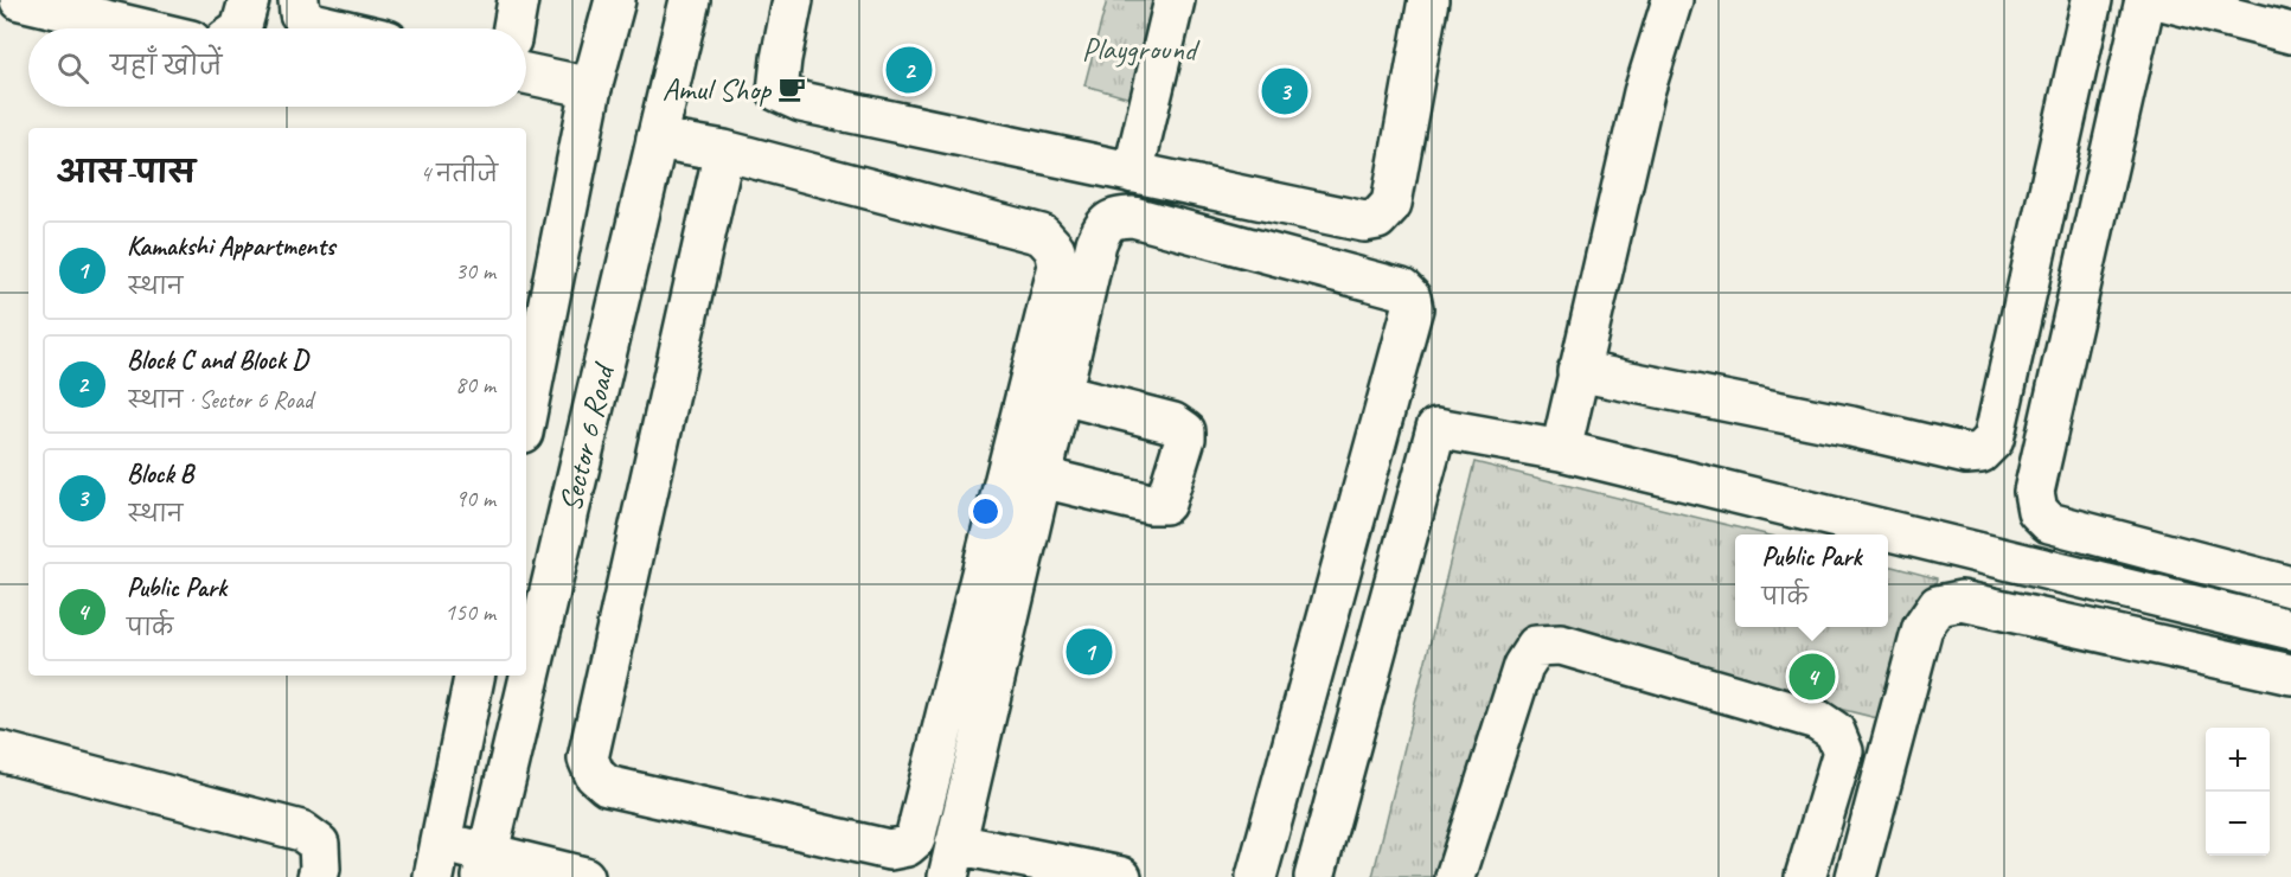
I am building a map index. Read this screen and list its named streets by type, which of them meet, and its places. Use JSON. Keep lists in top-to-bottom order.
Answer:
{
  "streets": {
    "street": ["Sector 6 Road"]
  },
  "parks": ["Playground"],
  "places": {
    "cafe": ["Amul Shop"]
  },
  "page": {
    "search": "यहाँ खोजें",
    "pins": [
      "2",
      "3",
      "1",
      "4"
    ],
    "heading": ["आस-पास", "4 नतीजे"],
    "list": [
      {
        "mark": "1",
        "name": "Kamakshi Appartments",
        "note": "स्थान",
        "value": "30 m"
      },
      {
        "mark": "2",
        "name": "Block C and Block D",
        "note": "स्थान · Sector 6 Road",
        "value": "80 m"
      },
      {
        "mark": "3",
        "name": "Block B",
        "note": "स्थान",
        "value": "90 m"
      },
      {
        "mark": "4",
        "name": "Public Park",
        "note": "पार्क",
        "value": "150 m"
      }
    ],
    "popup": ["Public Park", "पार्क"],
    "map_buttons": ["+", "−"]
  }
}
